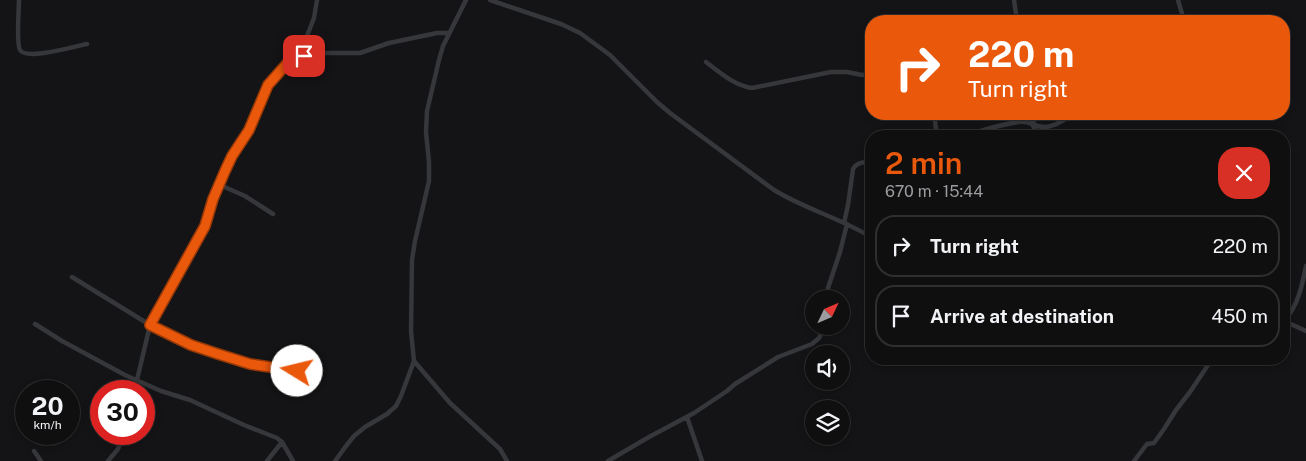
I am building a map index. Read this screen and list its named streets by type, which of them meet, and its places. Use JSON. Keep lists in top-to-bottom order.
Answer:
{
  "north": "top right",
  "page": {
    "turn": ["220 m", "Turn right"],
    "heading": ["2 min", "670 m · 15:44"],
    "list": [
      {
        "name": "Turn right",
        "value": "220 m"
      },
      {
        "name": "Arrive at destination",
        "value": "450 m"
      }
    ],
    "speed": "20 km/h",
    "limit": "30"
  }
}
